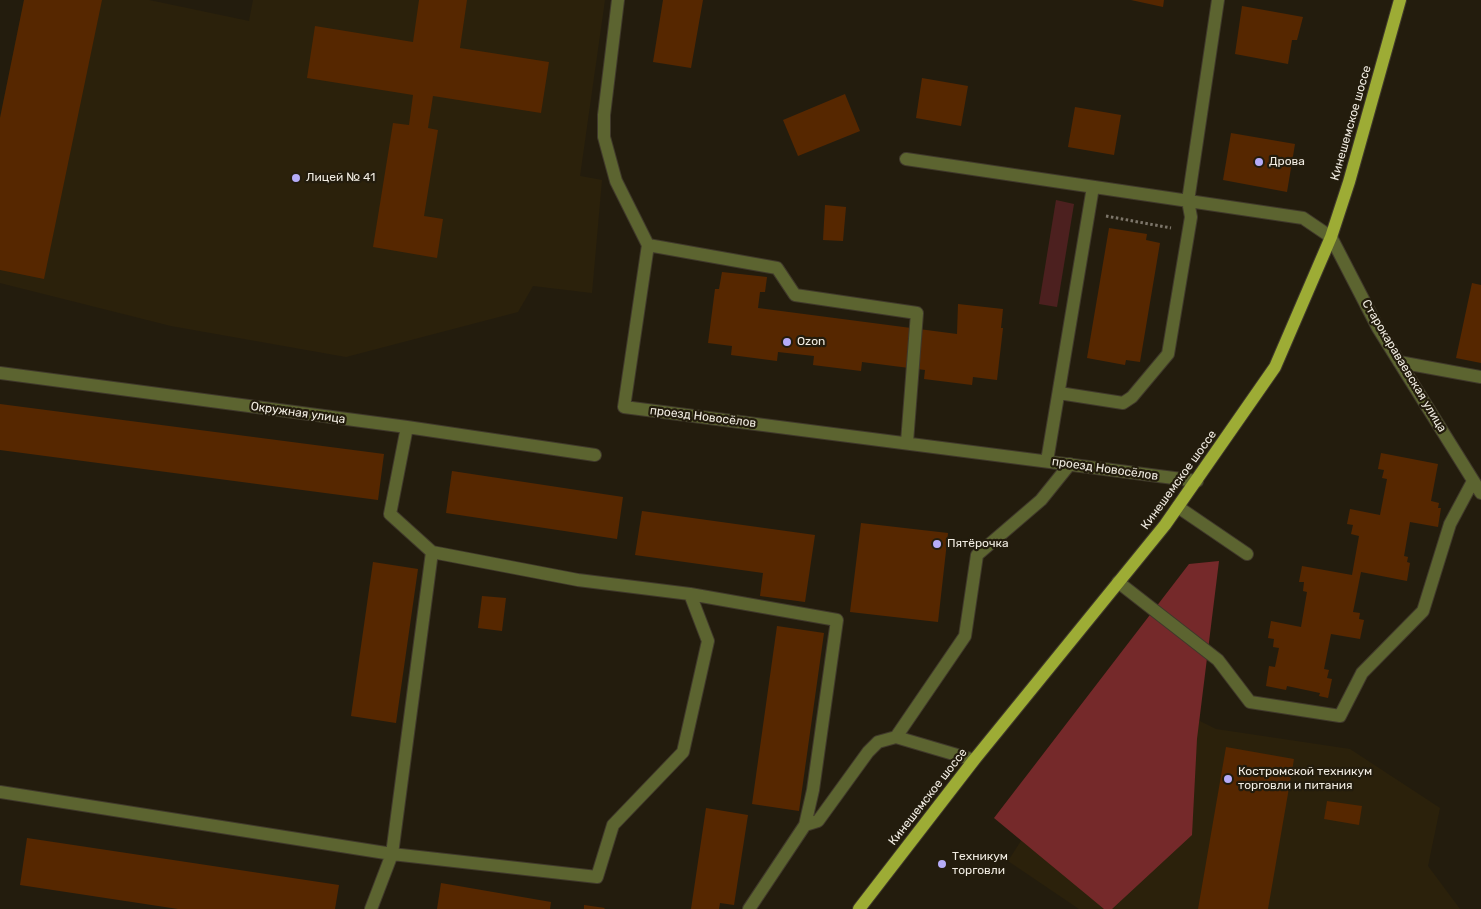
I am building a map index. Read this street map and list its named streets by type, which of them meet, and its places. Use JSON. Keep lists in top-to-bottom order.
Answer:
{
  "streets": {
    "main road": ["Кинешемское шоссе"],
    "street": ["Старокараваевская улица", "Окружная улица", "проезд Новосёлов"]
  },
  "crossings": [
    ["Кинешемское шоссе", "Старокараваевская улица"],
    ["Кинешемское шоссе", "проезд Новосёлов"]
  ],
  "places": [
    "Дрова",
    "Лицей № 41",
    "Ozon",
    "Пятёрочка",
    "Костромской техникум торговли и питания",
    "Техникум торговли"
  ]
}
